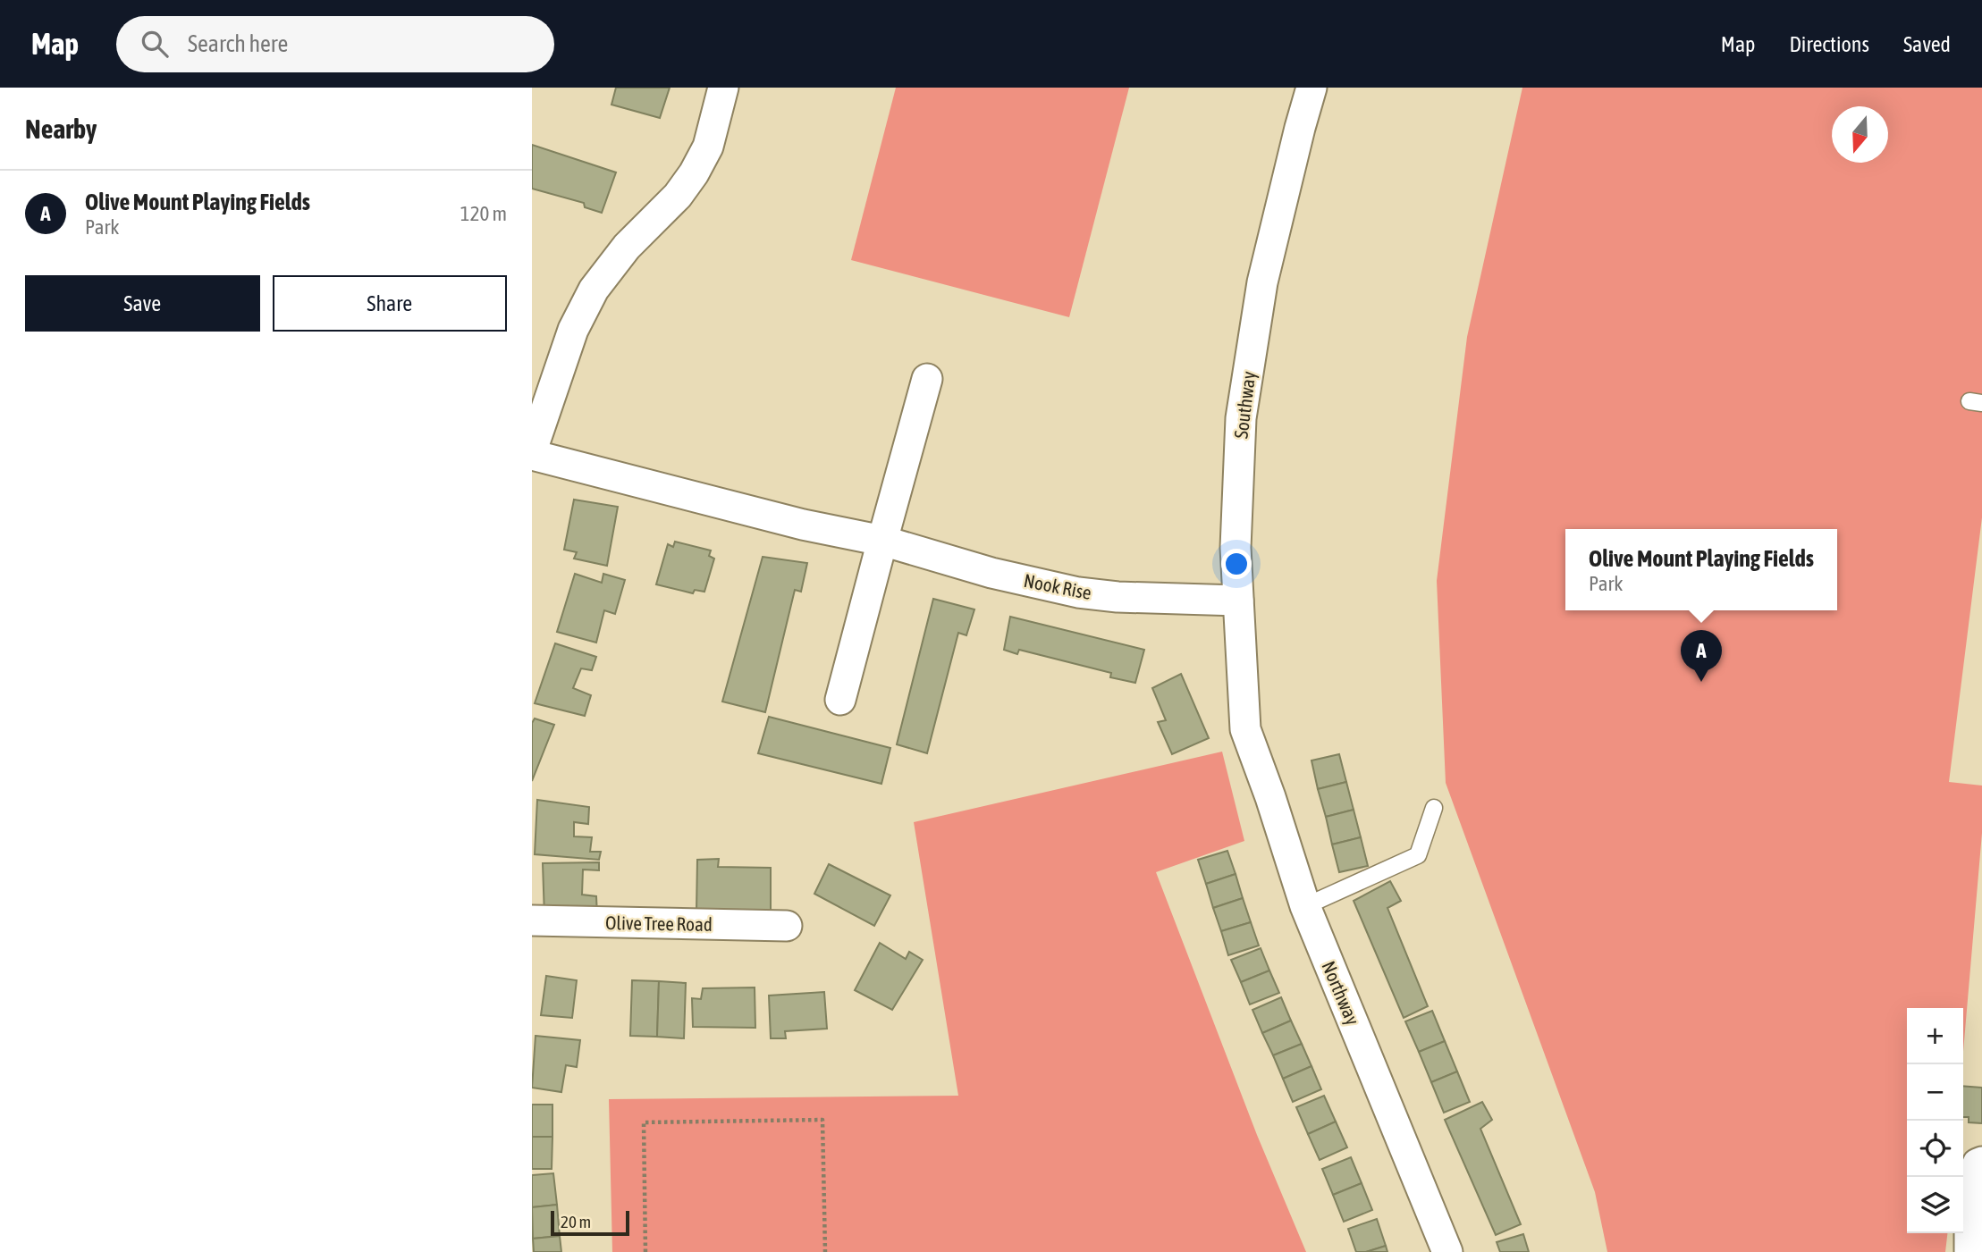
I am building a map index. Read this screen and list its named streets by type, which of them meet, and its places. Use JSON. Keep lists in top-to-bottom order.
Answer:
{
  "streets": {
    "street": [
      "Southway",
      "Nook Rise",
      "Olive Tree Road",
      "Northway"
    ]
  },
  "crossings": [
    ["Southway", "Nook Rise"],
    ["Southway", "Northway"]
  ],
  "scale_bar": "20 m",
  "north": "bottom",
  "page": {
    "header": "Map",
    "search": "Search here",
    "nav": ["Map", "Directions", "Saved"],
    "heading": "Nearby",
    "list": [
      {
        "mark": "A",
        "name": "Olive Mount Playing Fields",
        "note": "Park",
        "value": "120 m"
      }
    ],
    "buttons": ["Save", "Share"],
    "popup": ["Olive Mount Playing Fields", "Park"],
    "pins": "A",
    "map_buttons": ["+", "−"],
    "scale": "20 m"
  }
}
